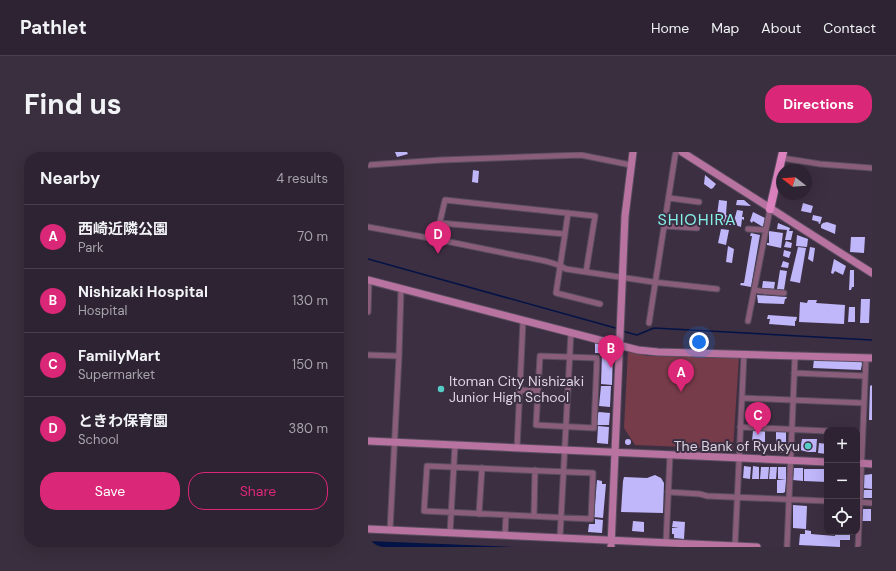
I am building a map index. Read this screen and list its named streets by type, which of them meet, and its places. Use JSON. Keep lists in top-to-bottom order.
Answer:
{
  "districts": ["SHIOHIRA"],
  "places": ["Itoman City Nishizaki Junior High School", "The Bank of Ryukyu"],
  "north": "left",
  "page": {
    "header": "Pathlet",
    "nav": [
      "Home",
      "Map",
      "About",
      "Contact"
    ],
    "buttons": [
      "Directions",
      ["Save", "Share"]
    ],
    "title": "Find us",
    "heading": ["Nearby", "4 results"],
    "list": [
      {
        "mark": "A",
        "name": "西崎近隣公園",
        "note": "Park",
        "value": "70 m"
      },
      {
        "mark": "B",
        "name": "Nishizaki Hospital",
        "note": "Hospital",
        "value": "130 m"
      },
      {
        "mark": "C",
        "name": "FamilyMart",
        "note": "Supermarket",
        "value": "150 m"
      },
      {
        "mark": "D",
        "name": "ときわ保育園",
        "note": "School",
        "value": "380 m"
      }
    ],
    "pins": [
      "D",
      "B",
      "A",
      "C"
    ],
    "map_buttons": ["+", "−"]
  }
}
